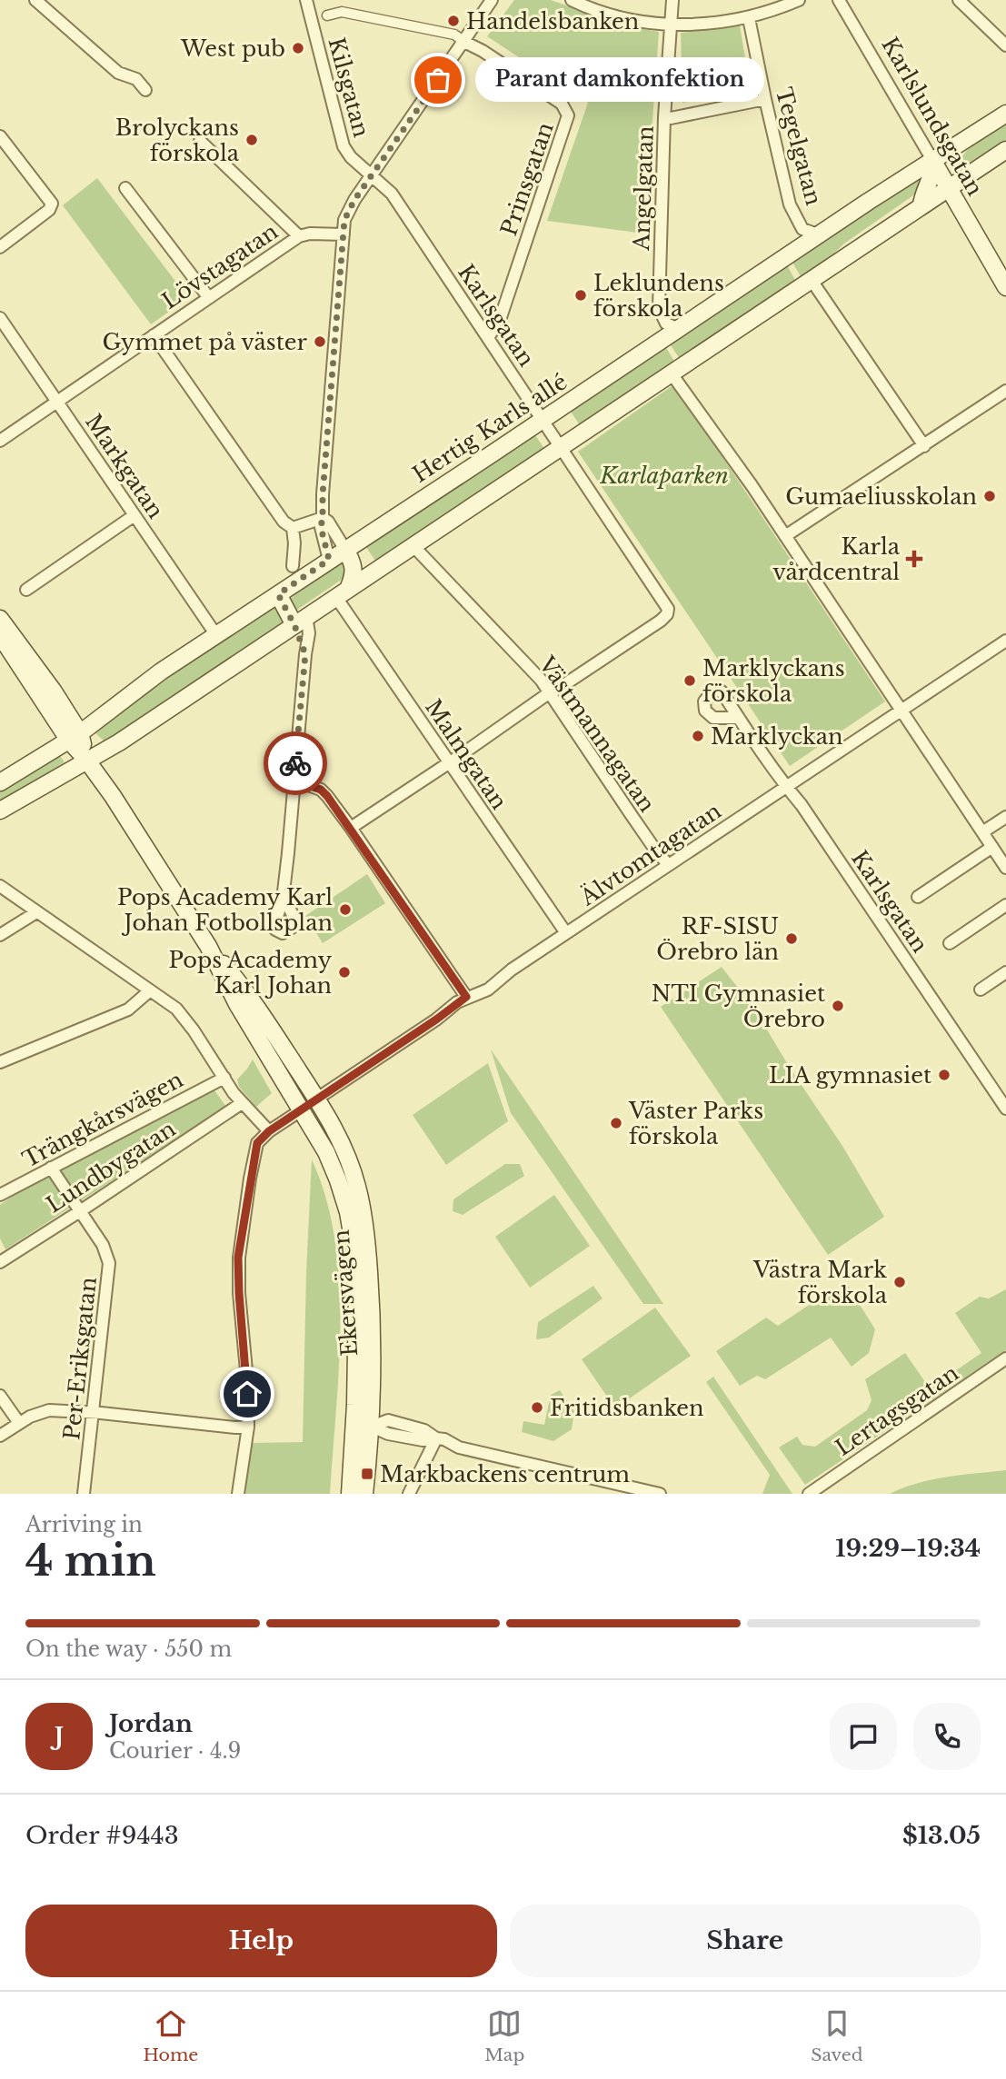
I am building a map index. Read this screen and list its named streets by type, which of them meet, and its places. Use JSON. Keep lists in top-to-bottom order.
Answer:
{
  "streets": {
    "main road": ["Karlslundsgatan", "Hertig Karls allé", "Ekersvägen"],
    "street": [
      "Kilsgatan",
      "Tegelgatan",
      "Prinsgatan",
      "Angelgatan",
      "Lövstagatan",
      "Karlsgatan",
      "Markgatan",
      "Västmannagatan",
      "Malmgatan",
      "Älvtomtagatan",
      "Trängkårsvägen",
      "Lundbygatan",
      "Per-Eriksgatan",
      "Lertagsgatan"
    ]
  },
  "crossings": [
    ["Kilsgatan", "Karlsgatan"],
    ["Karlslundsgatan", "Hertig Karls allé"],
    ["Tegelgatan", "Hertig Karls allé"],
    ["Prinsgatan", "Karlsgatan"],
    ["Angelgatan", "Hertig Karls allé"],
    ["Lövstagatan", "Markgatan"],
    ["Karlsgatan", "Hertig Karls allé"],
    ["Karlsgatan", "Västmannagatan"],
    ["Karlsgatan", "Älvtomtagatan"],
    ["Hertig Karls allé", "Markgatan"],
    ["Västmannagatan", "Älvtomtagatan"],
    ["Malmgatan", "Älvtomtagatan"],
    ["Älvtomtagatan", "Ekersvägen"],
    ["Trängkårsvägen", "Per-Eriksgatan"],
    ["Lundbygatan", "Per-Eriksgatan"]
  ],
  "parks": ["Karlaparken"],
  "places": {
    "other": [
      "Handelsbanken",
      "West pub",
      "Parant damkonfektion",
      "Brolyckans förskola",
      "Leklundens förskola",
      "Gymmet på väster",
      "Gumaeliusskolan",
      "Marklyckans förskola",
      "Marklyckan",
      "Pops Academy Karl Johan Fotbollsplan",
      "RF-SISU Örebro län",
      "Pops Academy Karl Johan",
      "NTI Gymnasiet Örebro",
      "LIA gymnasiet",
      "Väster Parks förskola",
      "Västra Mark förskola",
      "Fritidsbanken"
    ],
    "health": ["Karla vårdcentral"],
    "transit": ["Markbackens centrum"]
  },
  "page": {
    "bubble": "Parant damkonfektion",
    "heading": ["4 min", "Arriving in", "19:29–19:34"],
    "panel": [
      "Jordan",
      "Courier · 4.9",
      "Order #9443",
      "$13.05"
    ],
    "bar": "On the way · 550 m",
    "round": "J",
    "buttons": ["Help", "Share"],
    "tabs": ["Home", "Map", "Saved"]
  }
}
